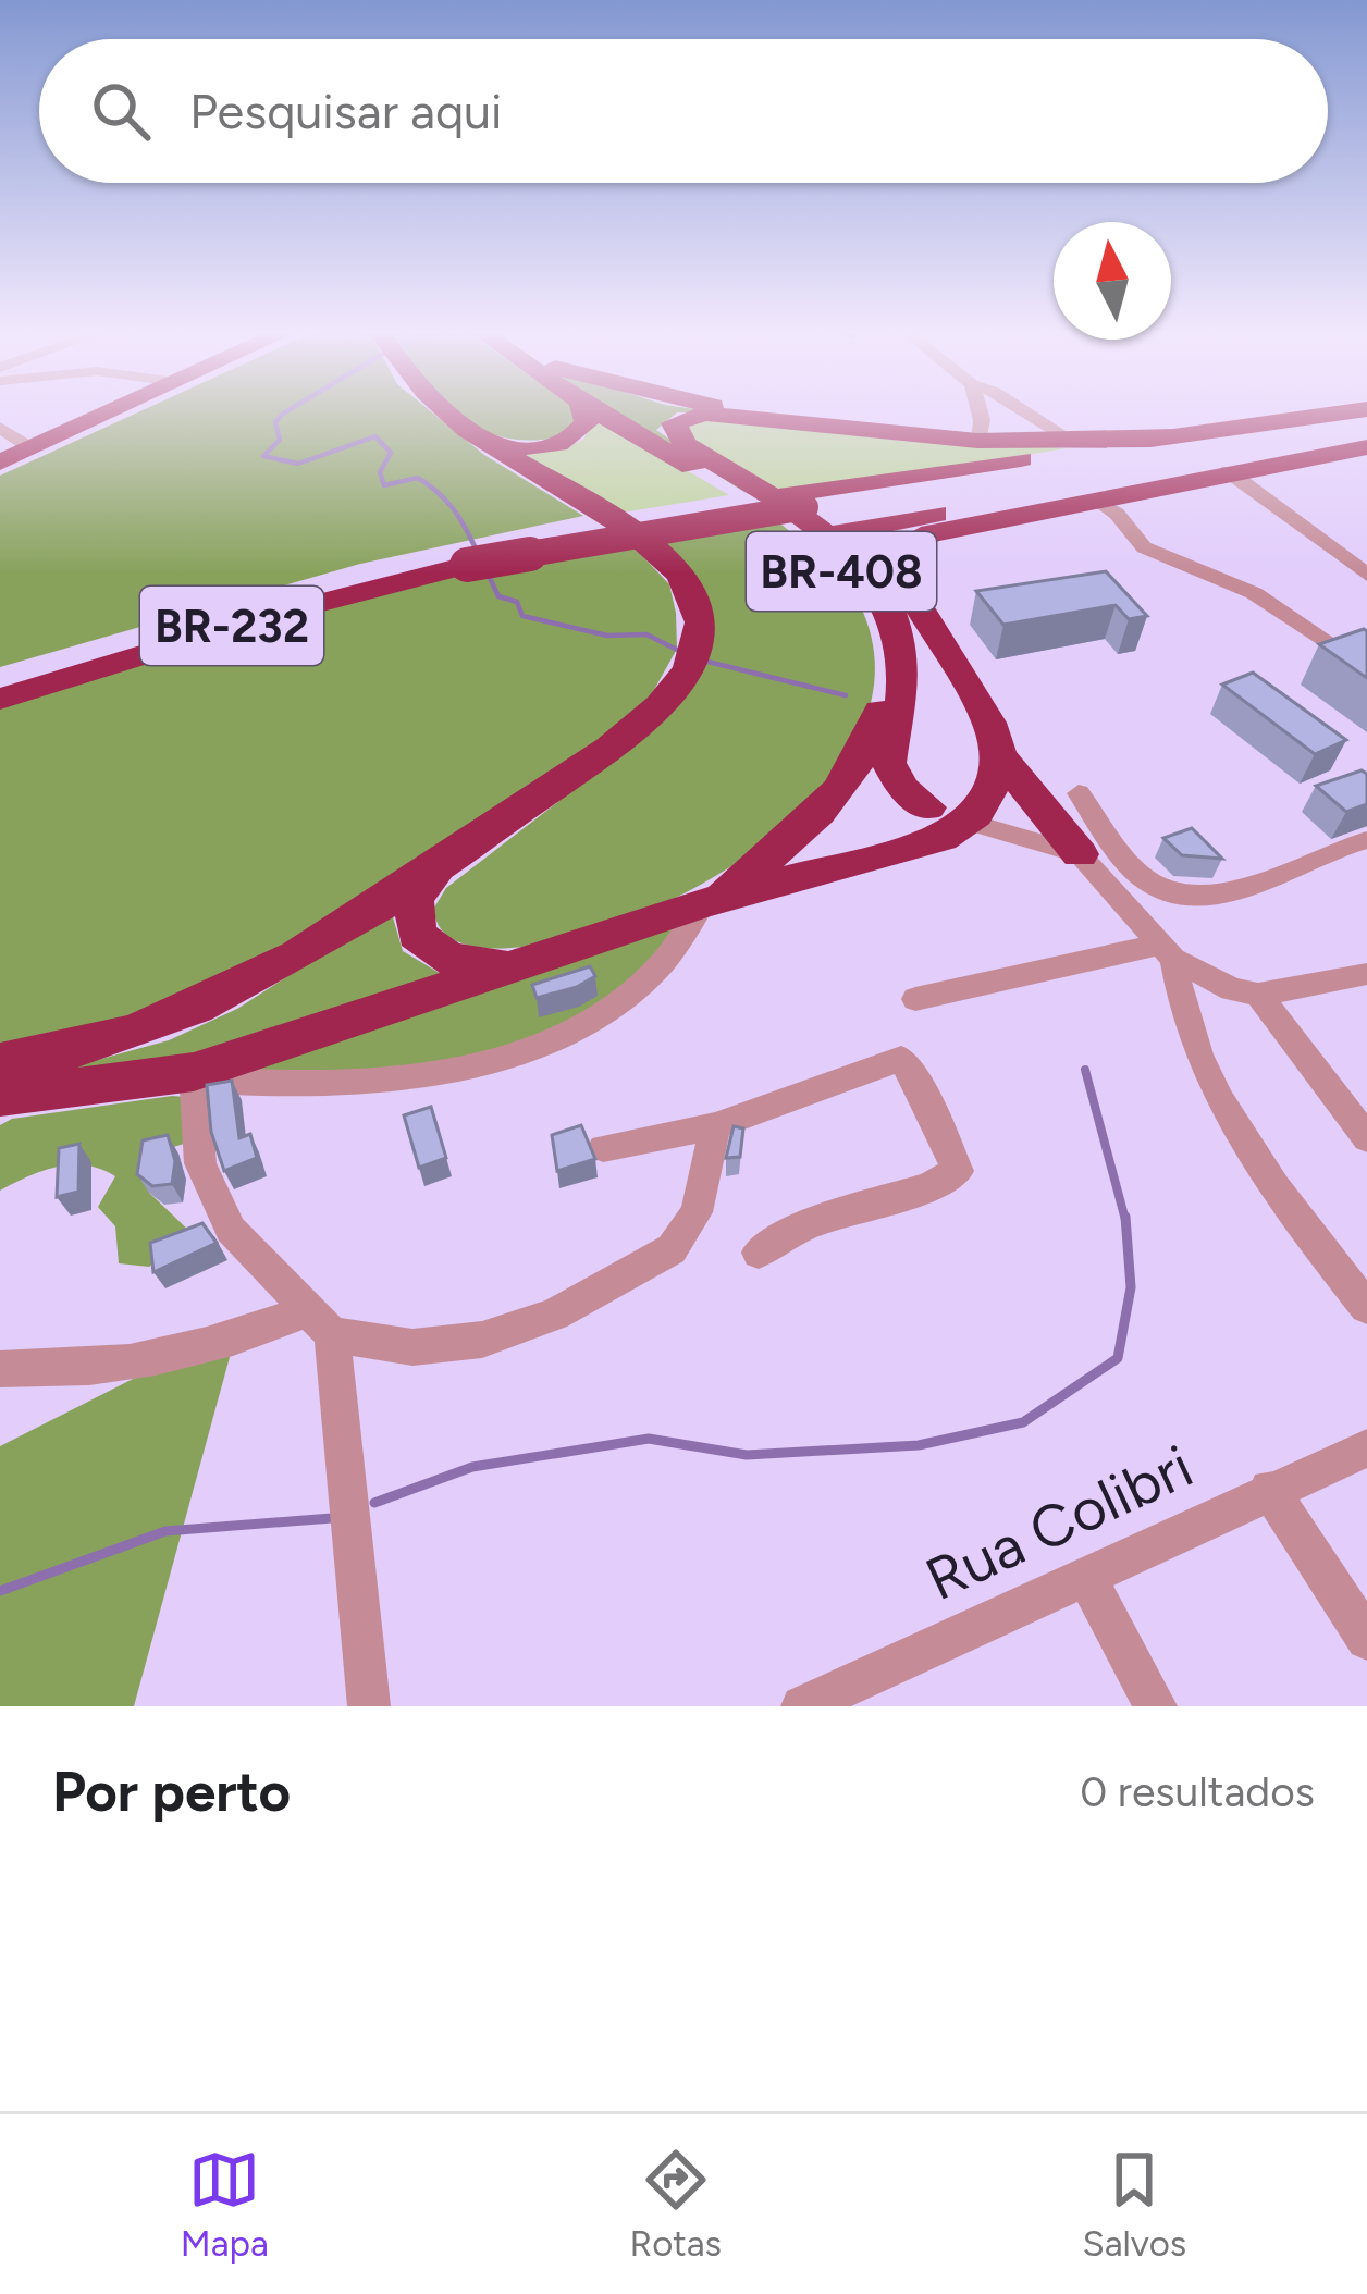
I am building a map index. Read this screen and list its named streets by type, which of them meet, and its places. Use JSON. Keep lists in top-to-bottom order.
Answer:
{
  "streets": {
    "highway": ["BR-408", "BR-232"],
    "street": ["Rua Colibri"]
  },
  "north": "top",
  "page": {
    "search": "Pesquisar aqui",
    "heading": ["Por perto", "0 resultados"],
    "nav": ["Mapa", "Rotas", "Salvos"]
  }
}
